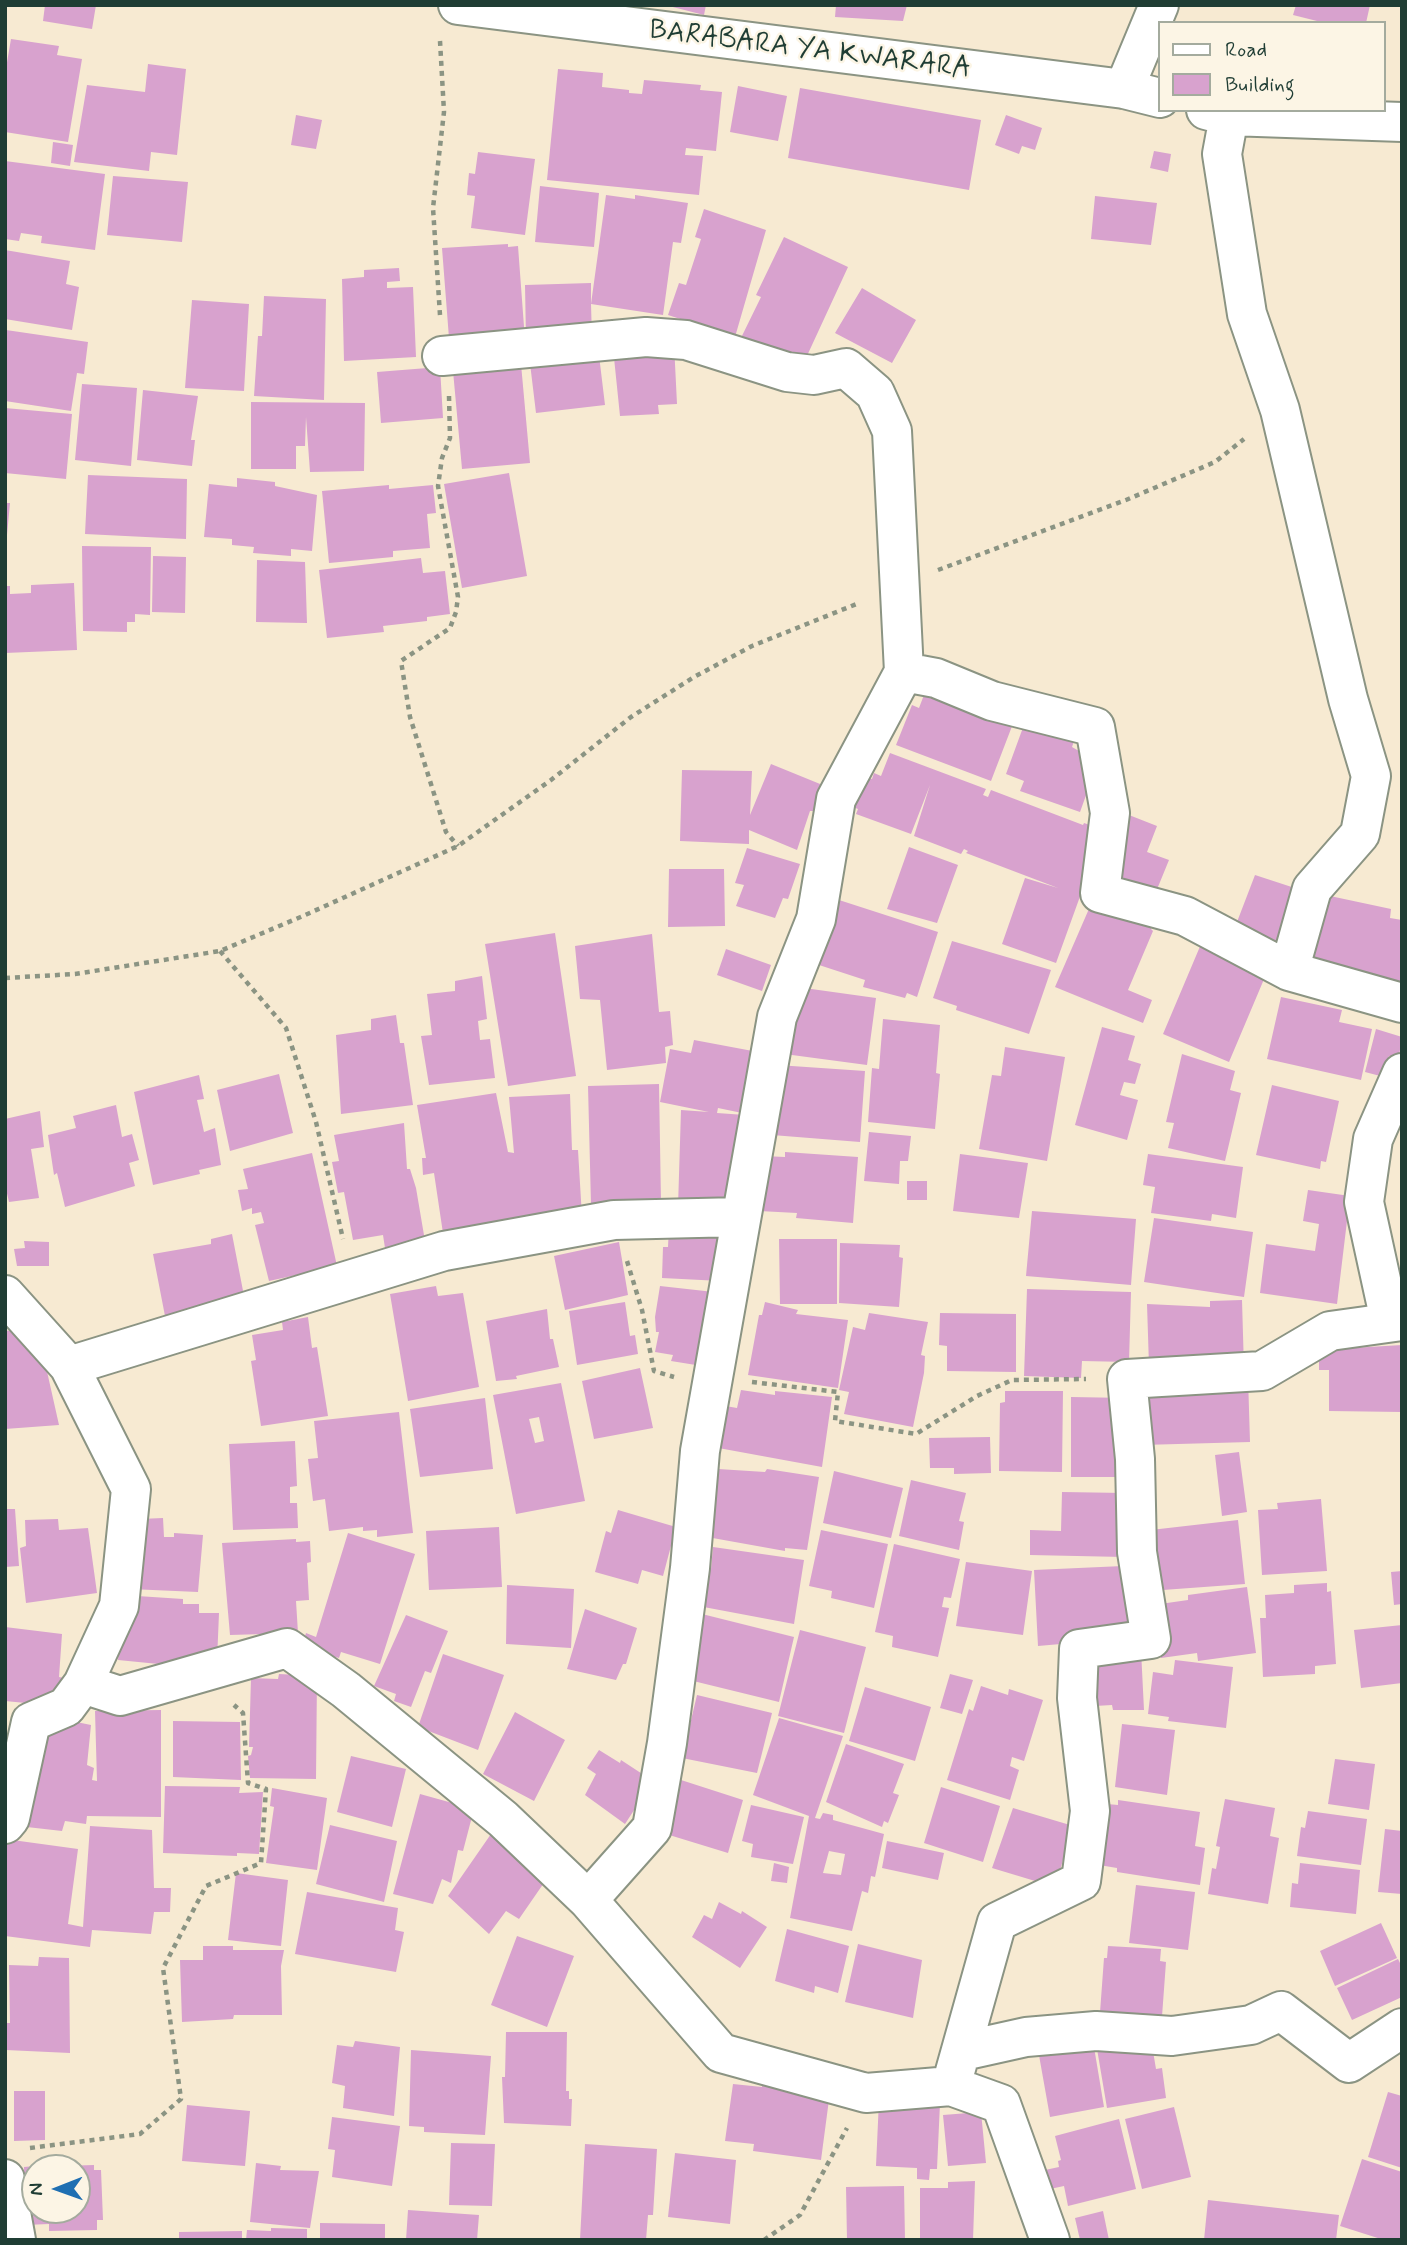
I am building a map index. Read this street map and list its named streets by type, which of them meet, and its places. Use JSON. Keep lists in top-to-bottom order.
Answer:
{
  "streets": {
    "street": ["BARABARA YA KWARARA"]
  },
  "legend": ["Road", "Building"],
  "north": "left"
}
